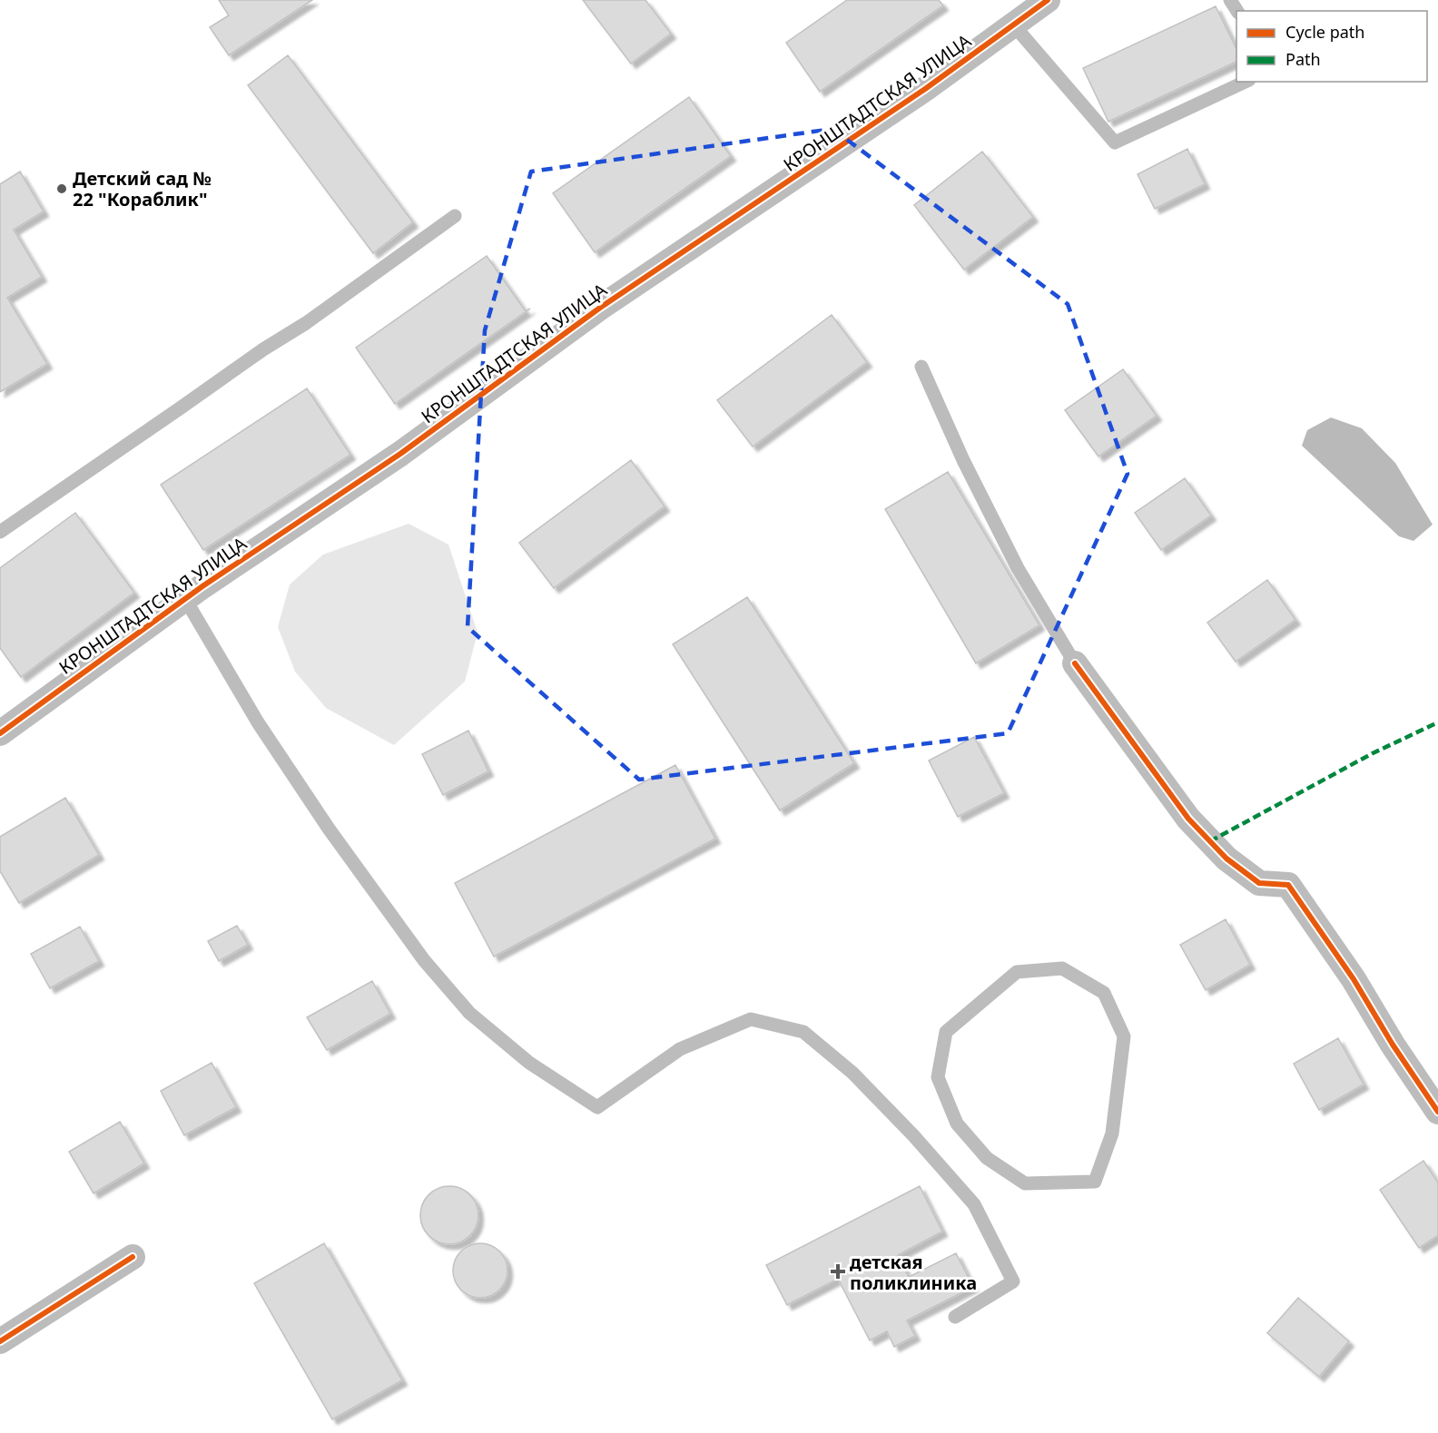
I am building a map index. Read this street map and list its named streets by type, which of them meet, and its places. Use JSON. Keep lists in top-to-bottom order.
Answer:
{
  "streets": {
    "street": ["КРОНШТАДТСКАЯ УЛИЦА"]
  },
  "places": {
    "other": ["Детский сад № 22 \"Кораблик\""],
    "health": ["детская поликлиника"]
  },
  "legend": ["Cycle path", "Path"]
}
